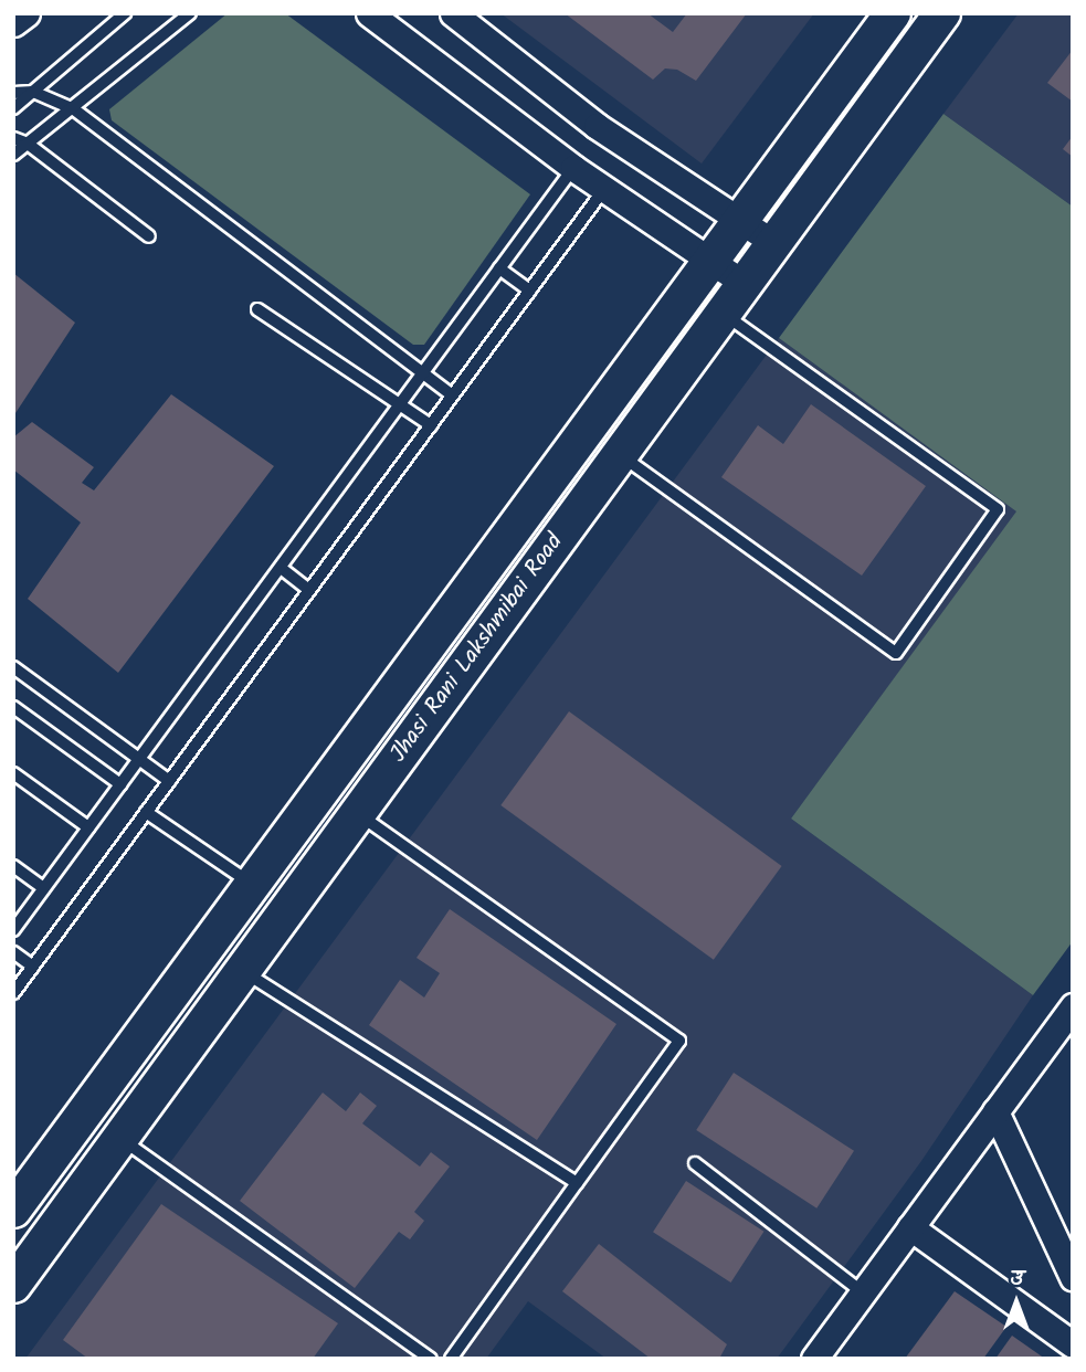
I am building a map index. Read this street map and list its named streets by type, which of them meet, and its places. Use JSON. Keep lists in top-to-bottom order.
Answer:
{
  "streets": {
    "main road": ["Jhasi Rani Lakshmibai Road"]
  },
  "north": "top"
}
